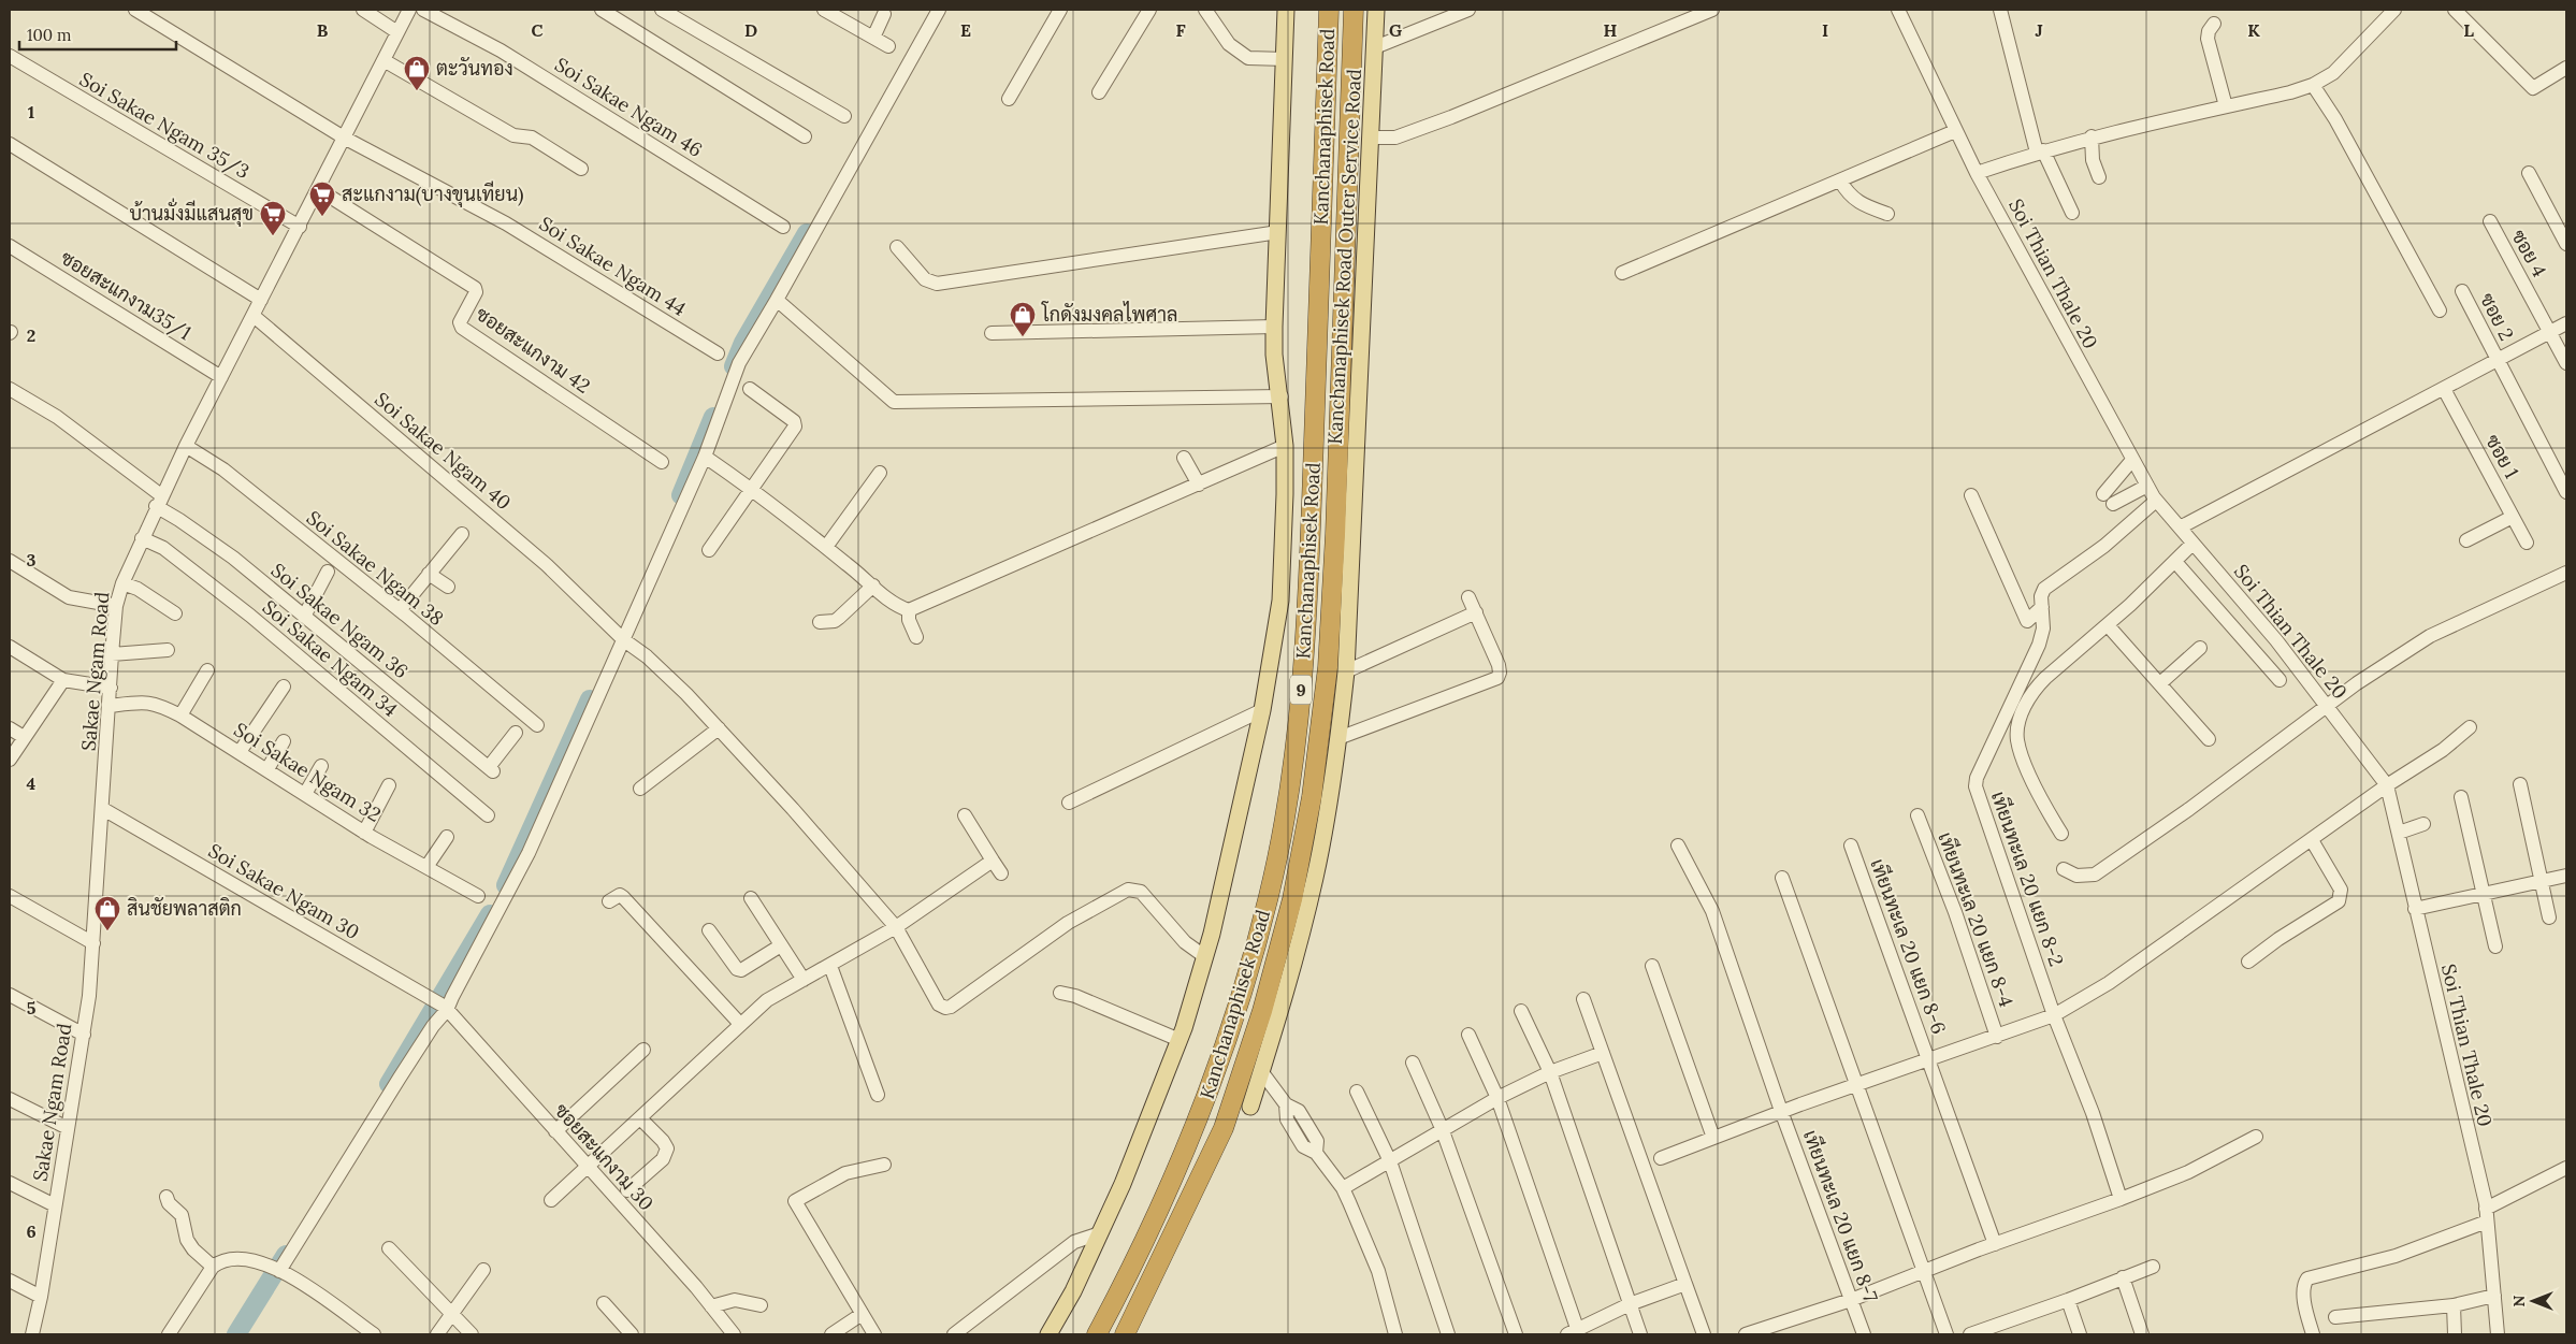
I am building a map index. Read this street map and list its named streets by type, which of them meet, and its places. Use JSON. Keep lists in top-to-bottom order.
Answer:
{
  "streets": {
    "highway": ["Kanchanaphisek Road", "9"],
    "main road": ["Kanchanaphisek Road Outer Service Road"],
    "street": [
      "Soi Sakae Ngam 46",
      "Soi Sakae Ngam 35/3",
      "ซอย 4",
      "Soi Sakae Ngam 44",
      "Soi Thian Thale 20",
      "ซอยสะแกงาม35/1",
      "ซอย 2",
      "ซอยสะแกงาม 42",
      "Soi Sakae Ngam 40",
      "ซอย 1",
      "Soi Sakae Ngam 38",
      "Soi Sakae Ngam 36",
      "Soi Sakae Ngam 34",
      "Sakae Ngam Road",
      "Soi Sakae Ngam 32",
      "เทียนทะเล 20 แยก 8-2",
      "Soi Sakae Ngam 30",
      "เทียนทะเล 20 แยก 8-4",
      "เทียนทะเล 20 แยก 8-6",
      "ซอยสะแกงาม 30",
      "เทียนทะเล 20 แยก 8-7"
    ]
  },
  "crossings": [
    ["Soi Sakae Ngam 35/3", "Sakae Ngam Road"],
    ["Soi Sakae Ngam 44", "Sakae Ngam Road"],
    ["Soi Thian Thale 20", "เทียนทะเล 20 แยก 8-2"],
    ["ซอยสะแกงาม35/1", "Sakae Ngam Road"],
    ["ซอยสะแกงาม 42", "Sakae Ngam Road"],
    ["Soi Sakae Ngam 40", "Sakae Ngam Road"],
    ["Soi Sakae Ngam 38", "Sakae Ngam Road"],
    ["Soi Sakae Ngam 36", "Sakae Ngam Road"],
    ["Soi Sakae Ngam 34", "Sakae Ngam Road"],
    ["Sakae Ngam Road", "Soi Sakae Ngam 32"],
    ["Sakae Ngam Road", "Soi Sakae Ngam 30"],
    ["Soi Sakae Ngam 30", "ซอยสะแกงาม 30"]
  ],
  "places": {
    "shop": ["ตะวันทอง", "โกดังมงคลไพศาล", "สินชัยพลาสติก"],
    "supermarket": ["สะแกงาม(บางขุนเทียน)", "บ้านมั่งมีแสนสุข"]
  },
  "scale_bar": "100 m",
  "north": "left",
  "grid": {
    "columns": [
      "B",
      "C",
      "D",
      "E",
      "F",
      "G",
      "H",
      "I",
      "J",
      "K",
      "L"
    ],
    "rows": [
      "1",
      "2",
      "3",
      "4",
      "5",
      "6"
    ]
  }
}
